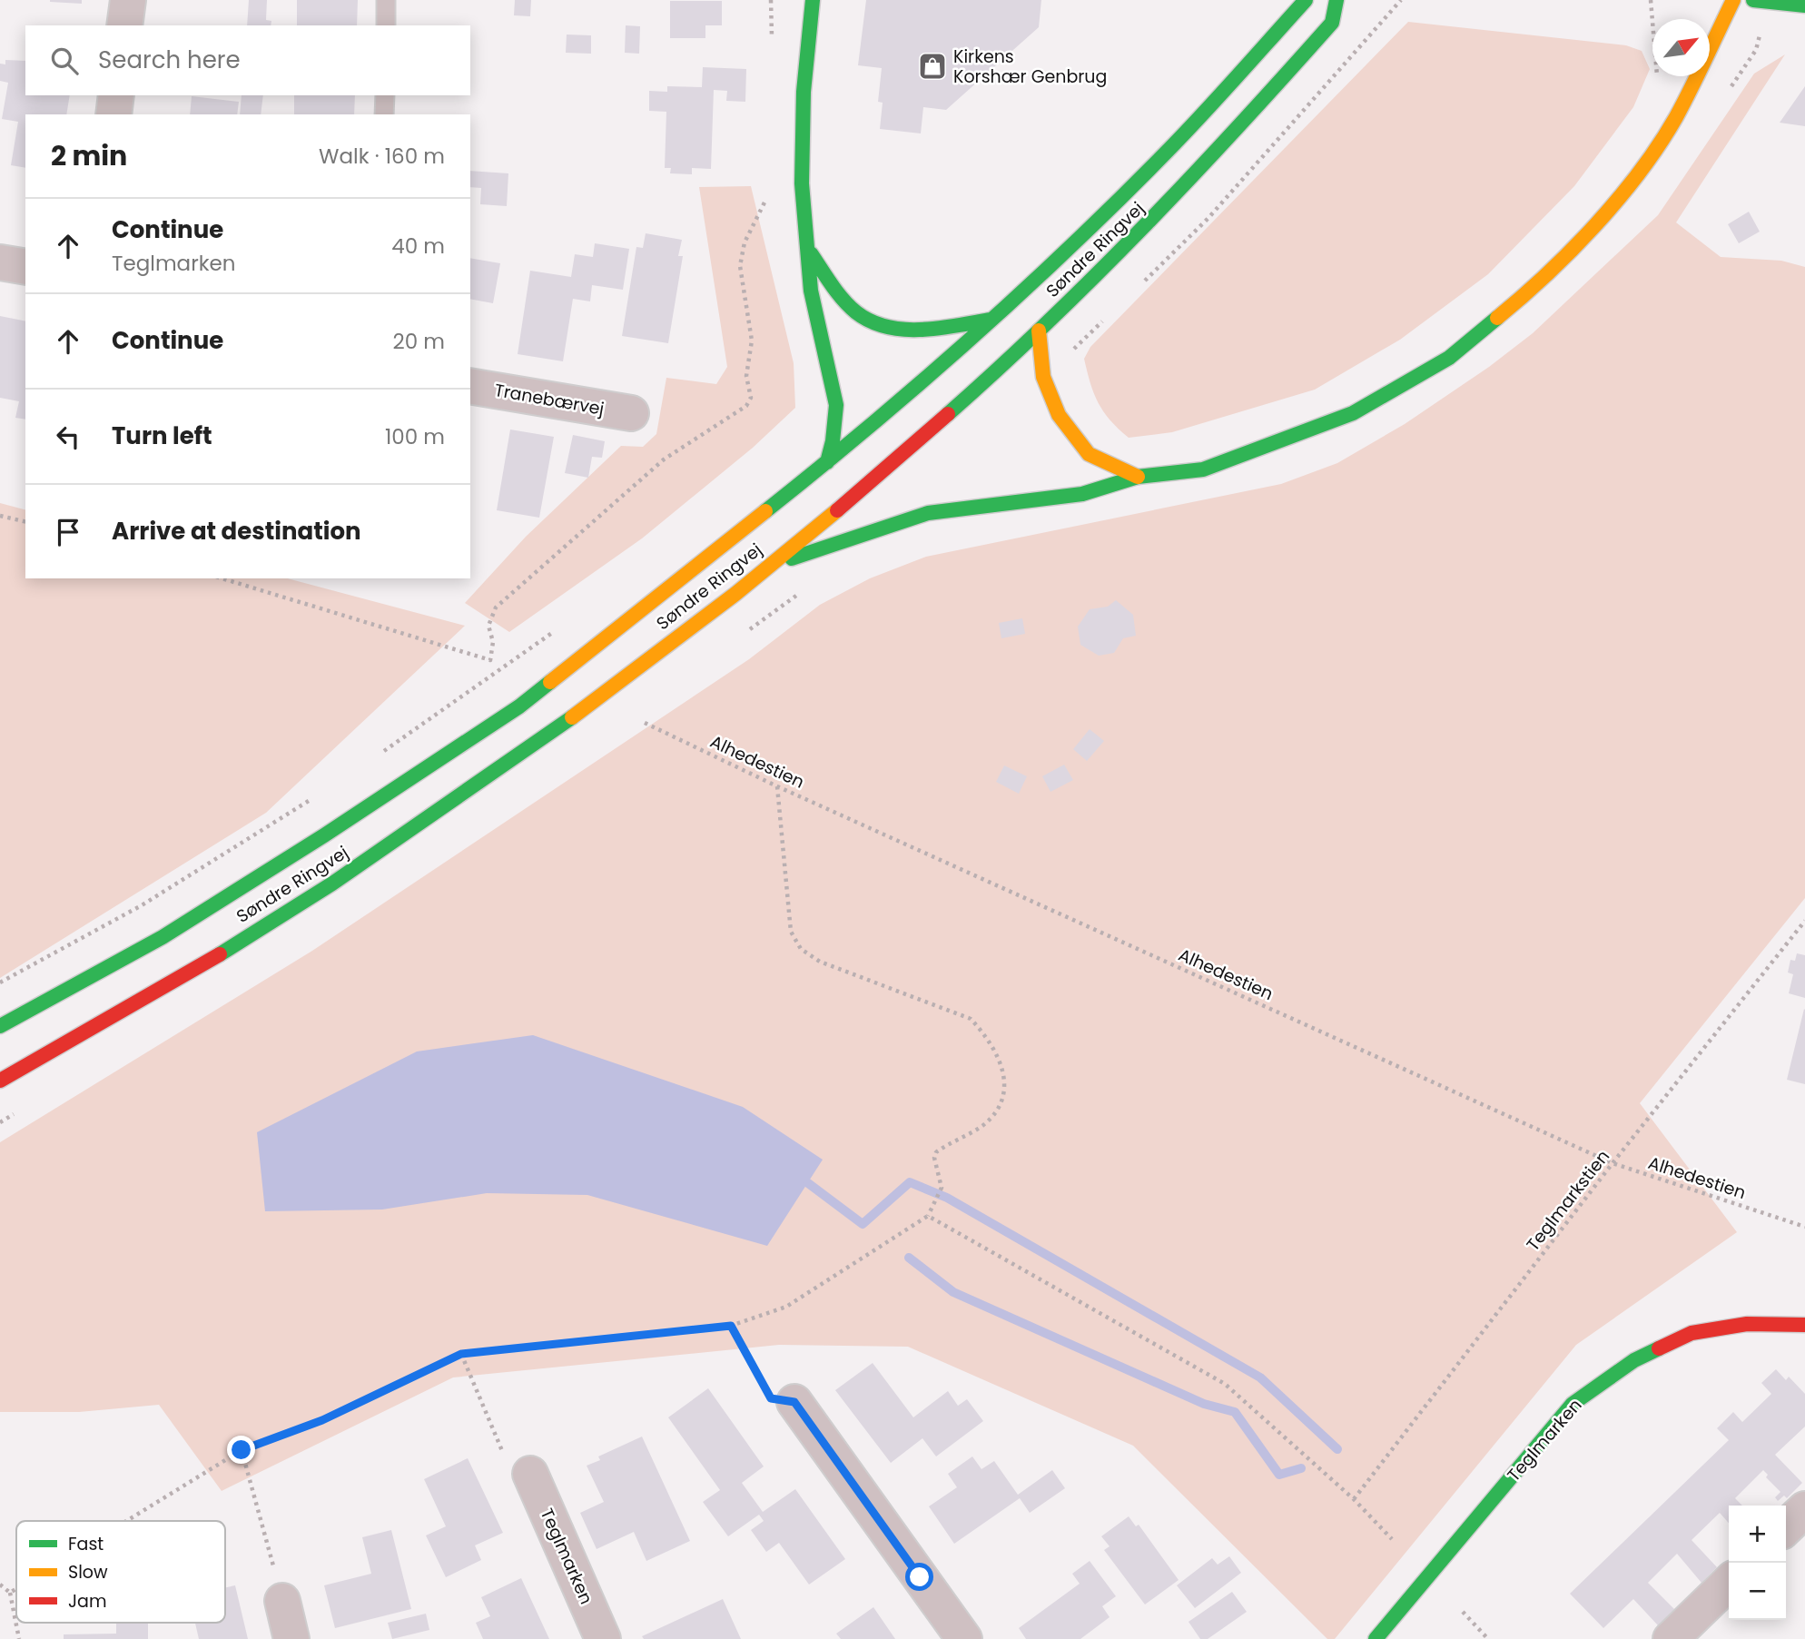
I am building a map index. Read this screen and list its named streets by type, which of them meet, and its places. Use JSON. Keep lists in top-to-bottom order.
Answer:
{
  "streets": {
    "main road": ["Søndre Ringvej", "Teglmarken"],
    "street": ["Tranebærvej"],
    "path": ["Alhedestien", "Teglmarkstien"]
  },
  "crossings": [
    ["Alhedestien", "Teglmarkstien"]
  ],
  "places": {
    "shop": ["Kirkens Korshær Genbrug"]
  },
  "legend": ["Fast", "Slow", "Jam"],
  "north": "top right",
  "page": {
    "search": "Search here",
    "heading": ["2 min", "Walk · 160 m"],
    "list": [
      ["Continue", "Teglmarken", "40 m"],
      ["Continue", "20 m"],
      ["Turn left", "100 m"],
      "Arrive at destination"
    ],
    "map_buttons": ["+", "−"]
  }
}
